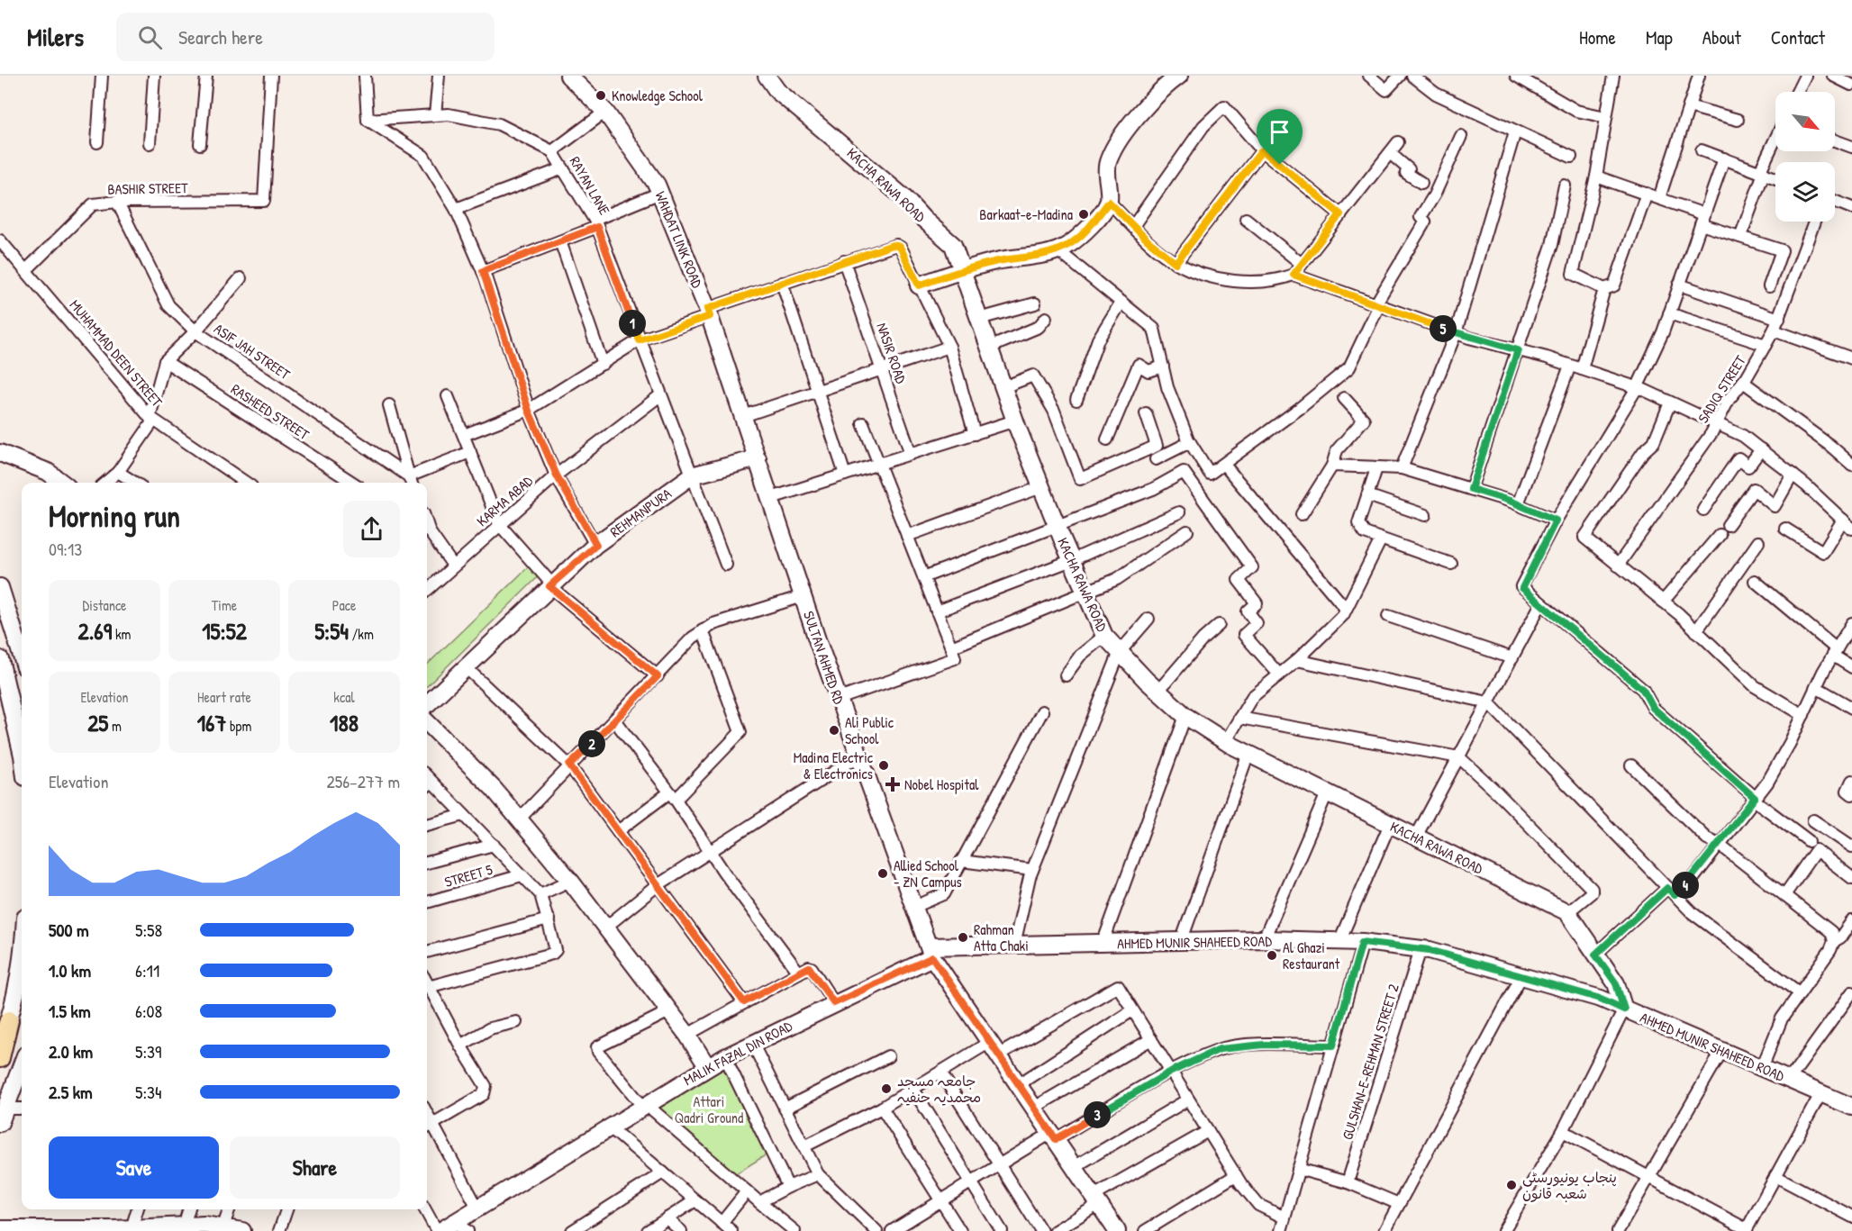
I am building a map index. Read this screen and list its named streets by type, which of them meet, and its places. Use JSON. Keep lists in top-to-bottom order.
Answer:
{
  "streets": {
    "street": [
      "KACHA RAWA ROAD",
      "RAYAN LANE",
      "BASHIR STREET",
      "WAHDAT LINK ROAD",
      "ASIF JAH STREET",
      "MUHAMMAD DEEN STREET",
      "NASIR ROAD",
      "SADIQ STREET",
      "RASHEED STREET",
      "KARMA ABAD",
      "REHMANPURA",
      "SULTAN AHMED RD",
      "STREET 5",
      "AHMED MUNIR SHAHEED ROAD",
      "MALIK FAZAL DIN ROAD",
      "GULSHAN-E-REHMAN STREET 2"
    ]
  },
  "crossings": [
    ["RAYAN LANE", "KARMA ABAD"],
    ["RAYAN LANE", "REHMANPURA"],
    ["BASHIR STREET", "ASIF JAH STREET"],
    ["BASHIR STREET", "MUHAMMAD DEEN STREET"],
    ["WAHDAT LINK ROAD", "REHMANPURA"],
    ["WAHDAT LINK ROAD", "SULTAN AHMED RD"],
    ["REHMANPURA", "SULTAN AHMED RD"],
    ["SULTAN AHMED RD", "AHMED MUNIR SHAHEED ROAD"],
    ["SULTAN AHMED RD", "MALIK FAZAL DIN ROAD"],
    ["AHMED MUNIR SHAHEED ROAD", "MALIK FAZAL DIN ROAD"],
    ["AHMED MUNIR SHAHEED ROAD", "GULSHAN-E-REHMAN STREET 2"]
  ],
  "parks": ["Attari Qadri Ground"],
  "places": {
    "other": [
      "Knowledge School",
      "Barkaat-e-Madina",
      "Ali Public School",
      "Madina Electric & Electronics",
      "Allied School - ZN Campus",
      "Rahman Atta Chaki",
      "Al Ghazi Restaurant",
      "جامعہ مسجد محمدیہ حنفیہ",
      "پنجاب یونیورسٹی شعبہ قانون"
    ],
    "health": ["Nobel Hospital"]
  },
  "north": "bottom right",
  "page": {
    "header": "Milers",
    "search": "Search here",
    "nav": [
      "Home",
      "Map",
      "About",
      "Contact"
    ],
    "pins": [
      "1",
      "5",
      "2",
      "4",
      "3"
    ],
    "heading": ["Morning run", "09:13"],
    "stats": [
      ["Distance", "2.69 km"],
      ["Time", "15:52"],
      ["Pace", "5:54 /km"],
      ["Elevation", "25 m"],
      ["Heart rate", "167 bpm"],
      ["kcal", "188"]
    ],
    "chart": ["Elevation", "256–277 m"],
    "list": [
      {
        "name": "500 m",
        "note": "5:58"
      },
      {
        "name": "1.0 km",
        "note": "6:11"
      },
      {
        "name": "1.5 km",
        "note": "6:08"
      },
      {
        "name": "2.0 km",
        "note": "5:39"
      },
      {
        "name": "2.5 km",
        "note": "5:34"
      }
    ],
    "buttons": ["Save", "Share"]
  }
}
